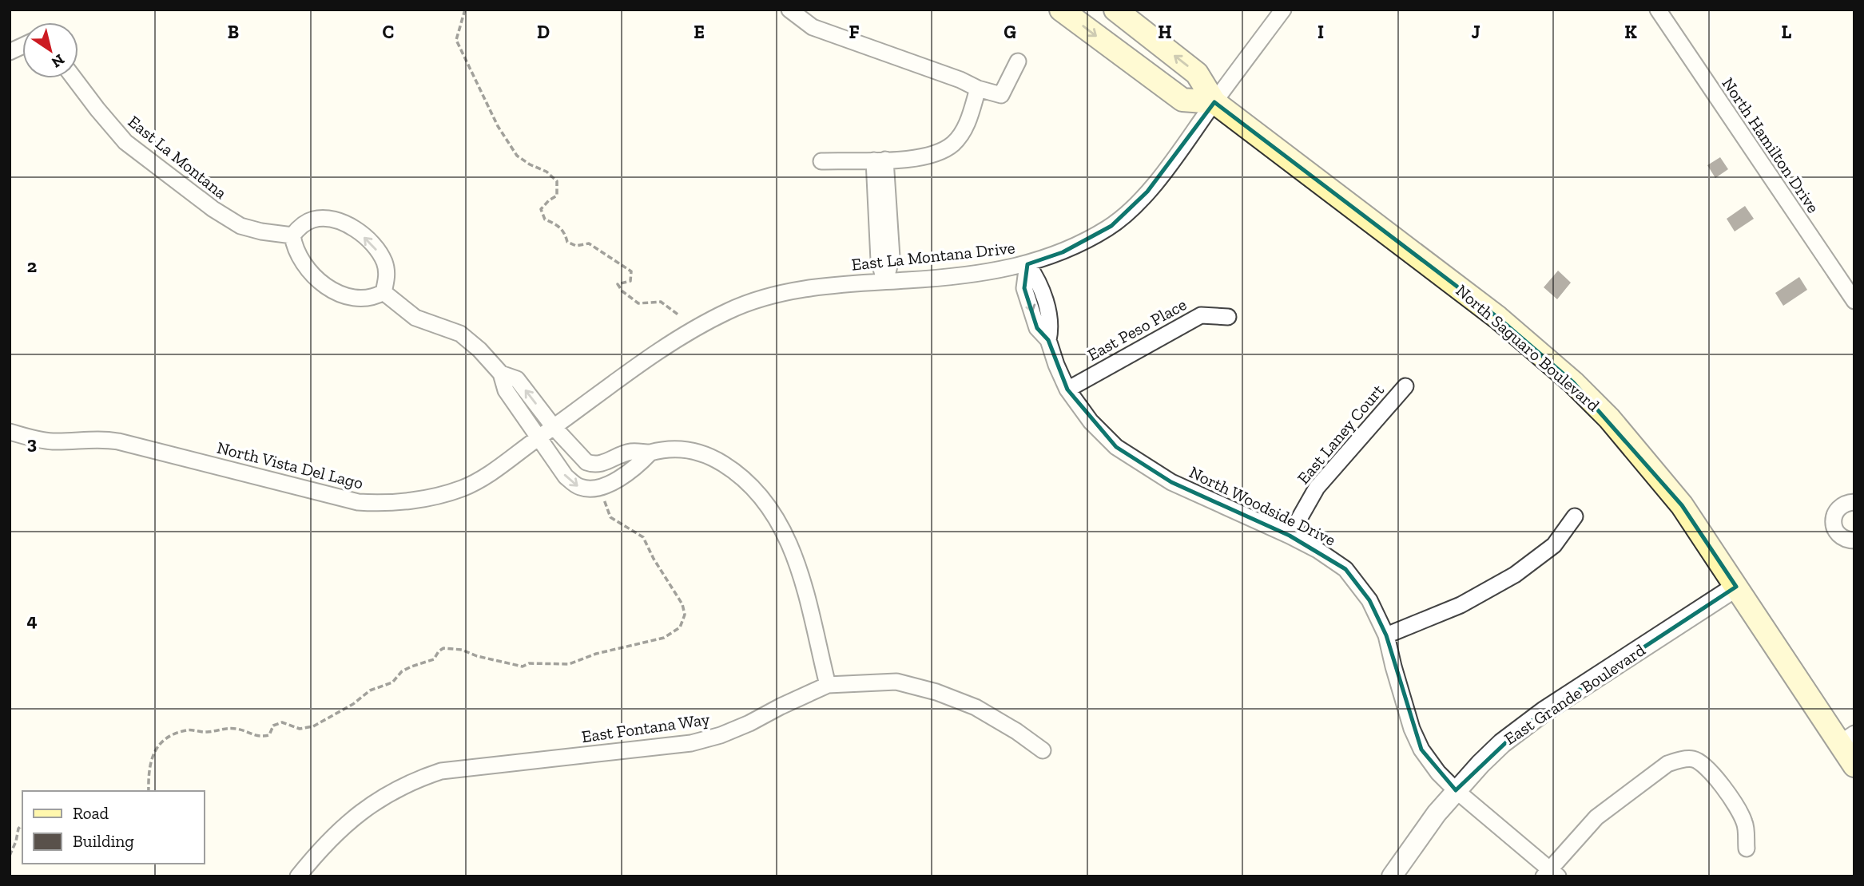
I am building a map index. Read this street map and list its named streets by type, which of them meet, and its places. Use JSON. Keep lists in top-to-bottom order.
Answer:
{
  "streets": {
    "main road": ["North Saguaro Boulevard"],
    "street": [
      "North Hamilton Drive",
      "East La Montana",
      "East La Montana Drive",
      "East Peso Place",
      "East Laney Court",
      "North Vista Del Lago",
      "North Woodside Drive",
      "East Grande Boulevard",
      "East Fontana Way"
    ]
  },
  "crossings": [
    ["East La Montana Drive", "North Saguaro Boulevard"],
    ["East La Montana Drive", "North Vista Del Lago"],
    ["East La Montana Drive", "North Woodside Drive"],
    ["East Peso Place", "North Woodside Drive"],
    ["North Saguaro Boulevard", "East Grande Boulevard"],
    ["East Laney Court", "North Woodside Drive"],
    ["North Woodside Drive", "East Grande Boulevard"]
  ],
  "legend": ["Road", "Building"],
  "north": "bottom right",
  "grid": {
    "columns": [
      "B",
      "C",
      "D",
      "E",
      "F",
      "G",
      "H",
      "I",
      "J",
      "K",
      "L"
    ],
    "rows": ["2", "3", "4"]
  }
}
